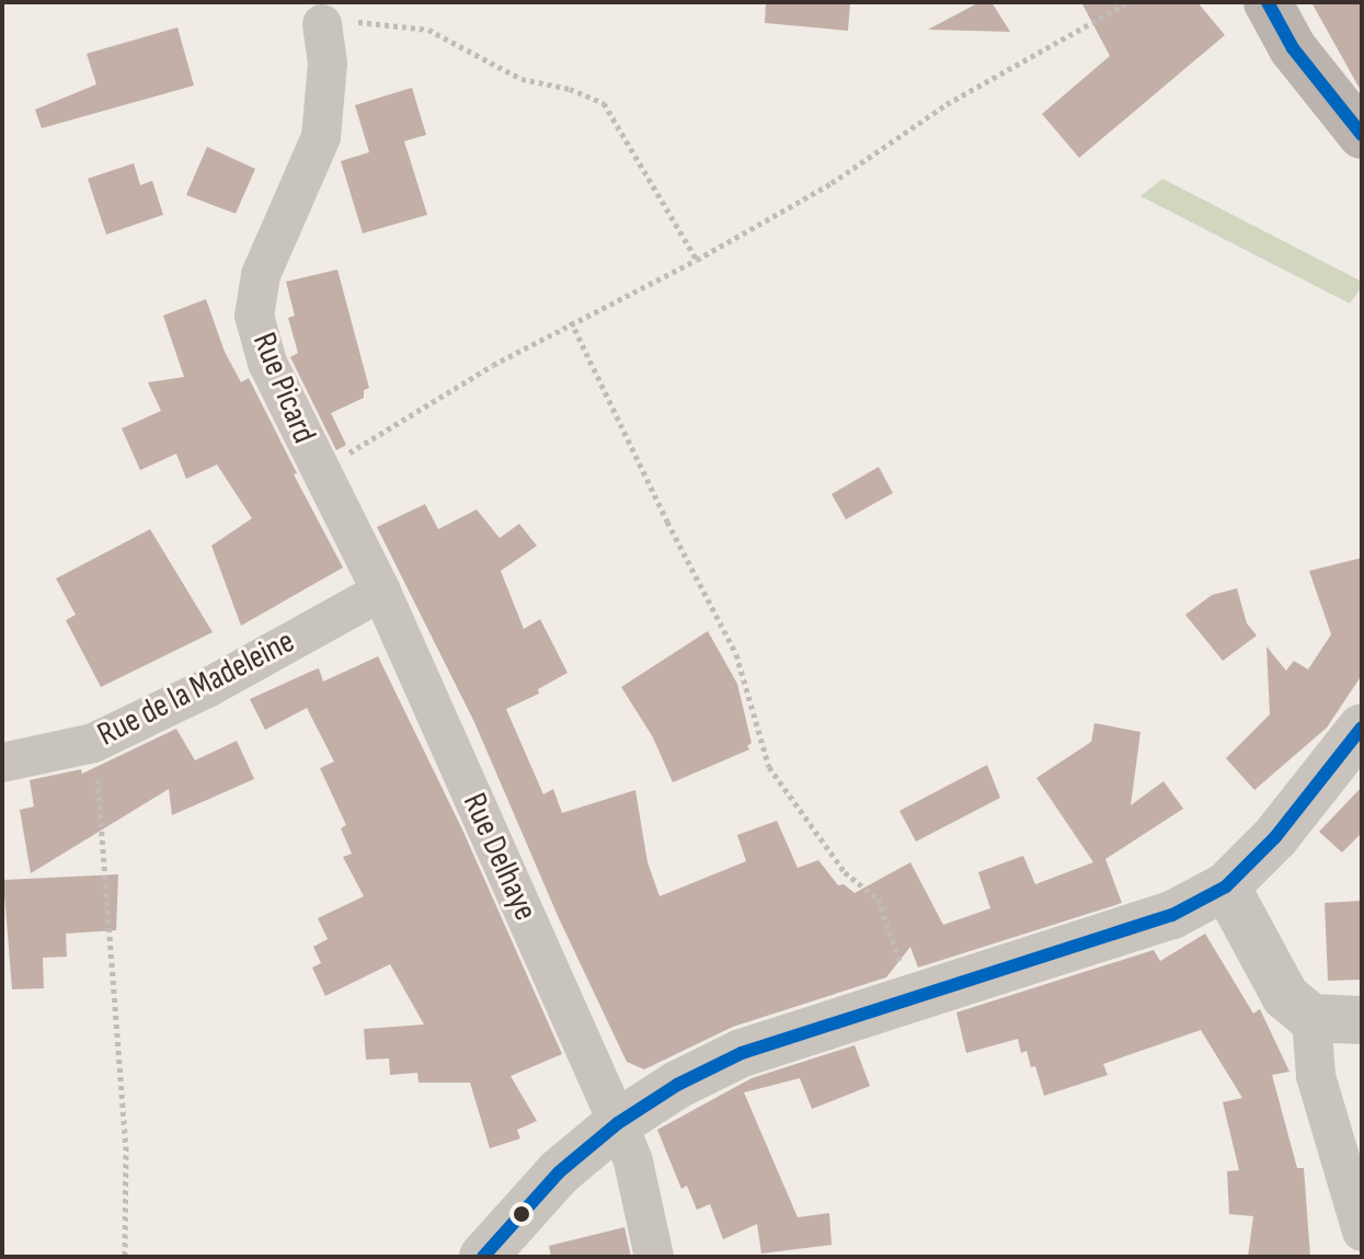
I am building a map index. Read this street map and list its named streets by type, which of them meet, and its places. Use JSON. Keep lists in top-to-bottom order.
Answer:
{
  "streets": {
    "street": ["Rue Picard", "Rue de la Madeleine", "Rue Delhaye"]
  },
  "crossings": [
    ["Rue Picard", "Rue de la Madeleine"],
    ["Rue Picard", "Rue Delhaye"],
    ["Rue de la Madeleine", "Rue Delhaye"]
  ]
}
